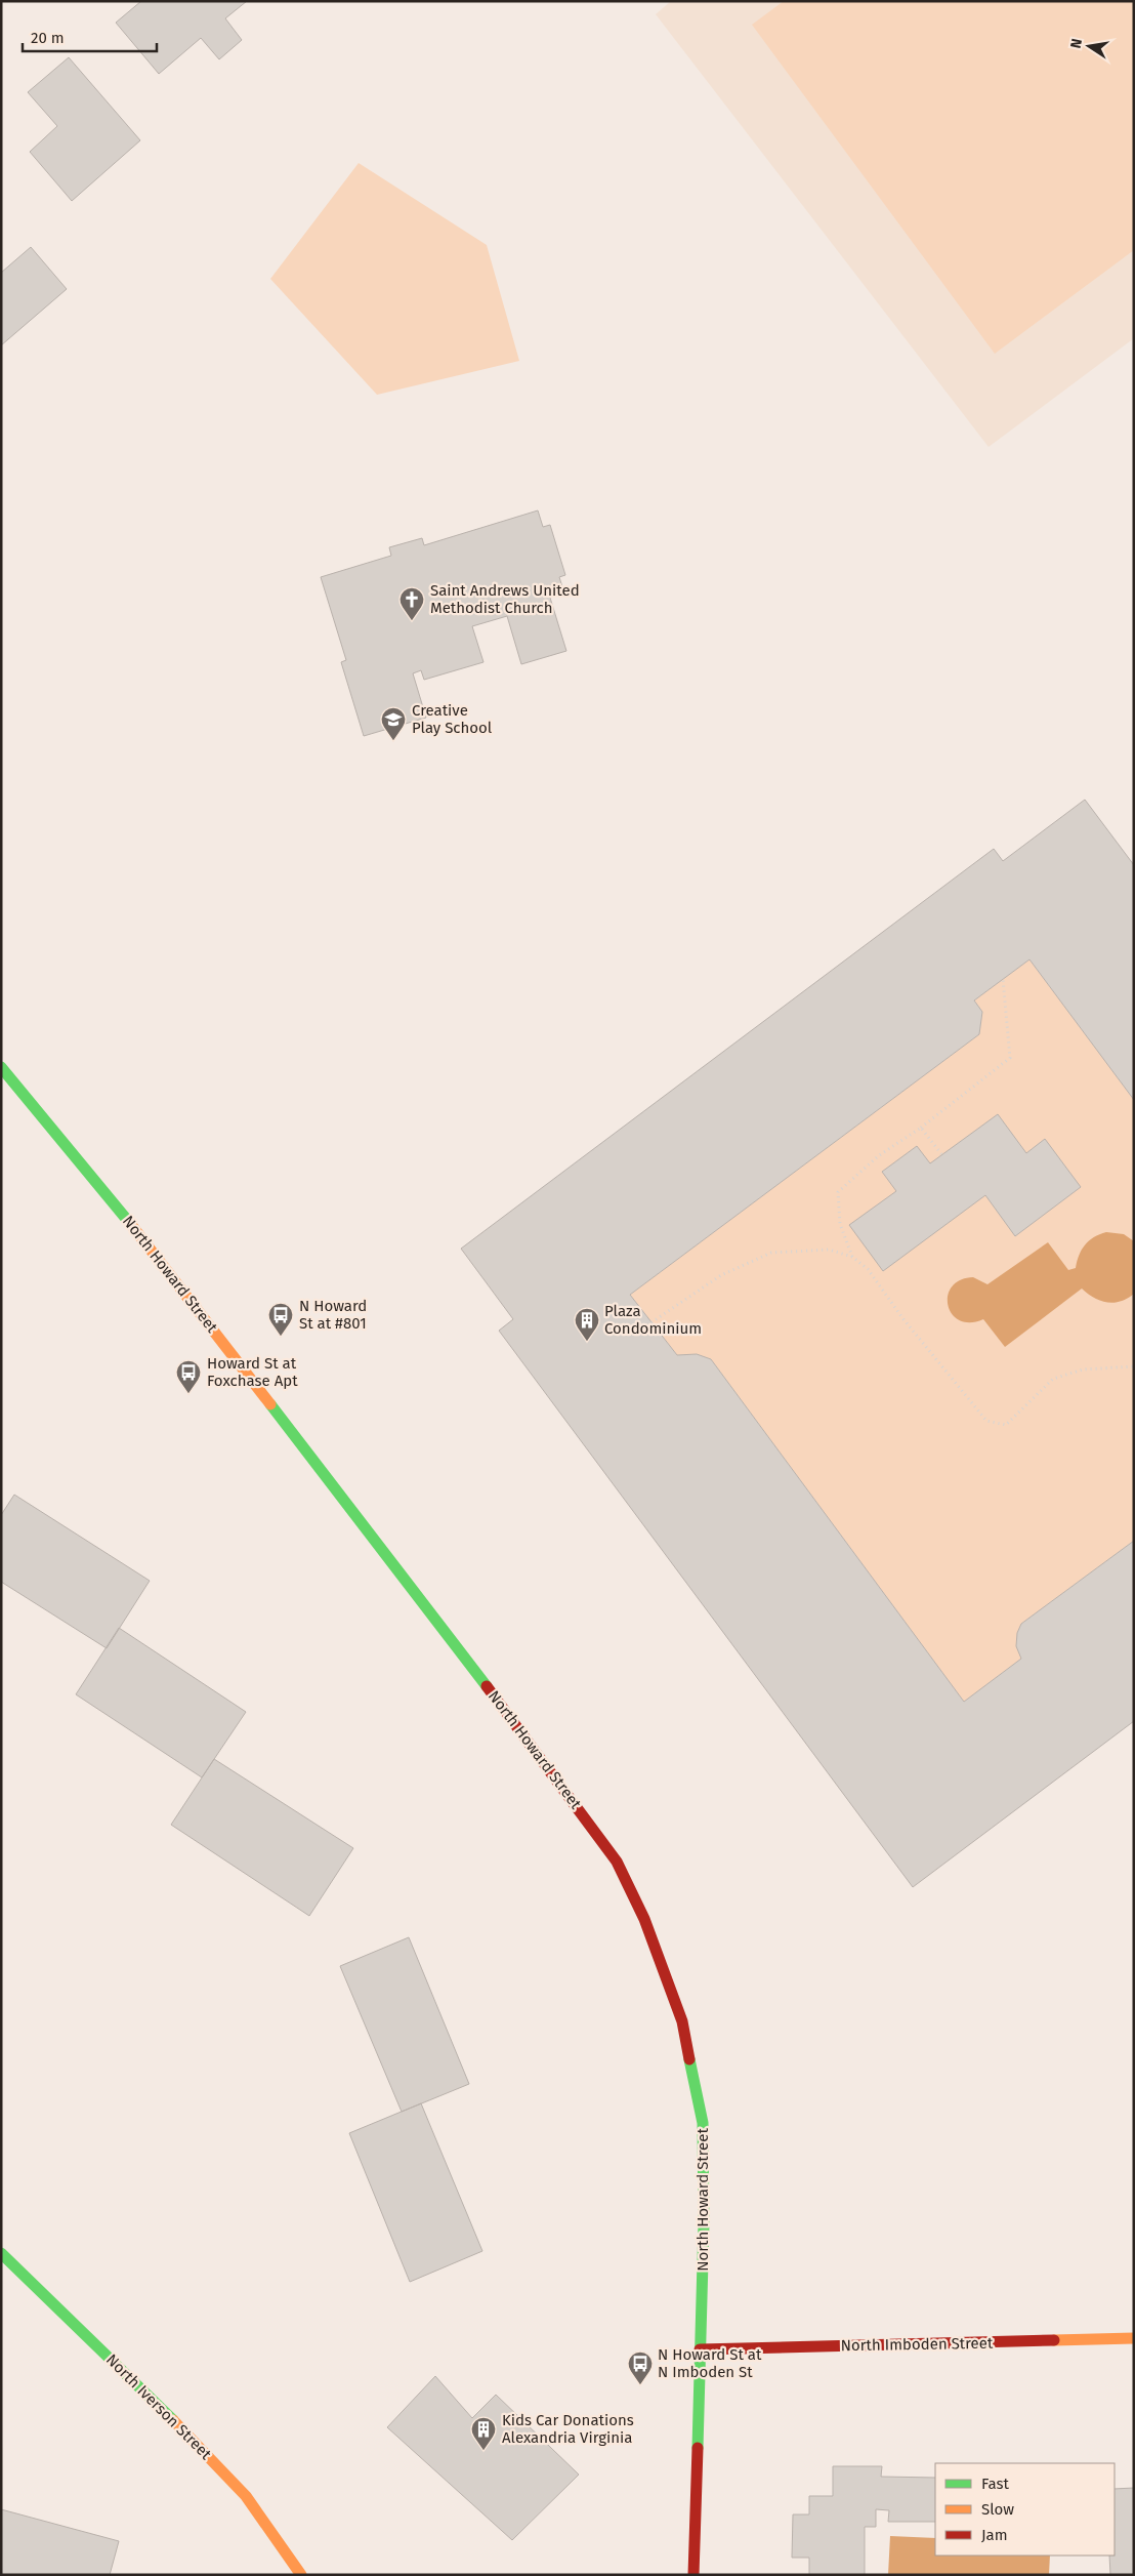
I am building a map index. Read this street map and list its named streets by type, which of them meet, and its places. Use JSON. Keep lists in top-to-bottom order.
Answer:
{
  "streets": {
    "street": ["North Howard Street", "North Imboden Street", "North Iverson Street"]
  },
  "crossings": [
    ["North Howard Street", "North Imboden Street"]
  ],
  "places": {
    "church": ["Saint Andrews United Methodist Church"],
    "school or university": ["Creative Play School"],
    "bus stop": ["N Howard St at #801", "Howard St at Foxchase Apt", "N Howard St at N Imboden St"],
    "building": ["Plaza Condominium", "Kids Car Donations Alexandria Virginia"]
  },
  "legend": ["Fast", "Slow", "Jam"],
  "scale_bar": "20 m",
  "north": "left"
}
